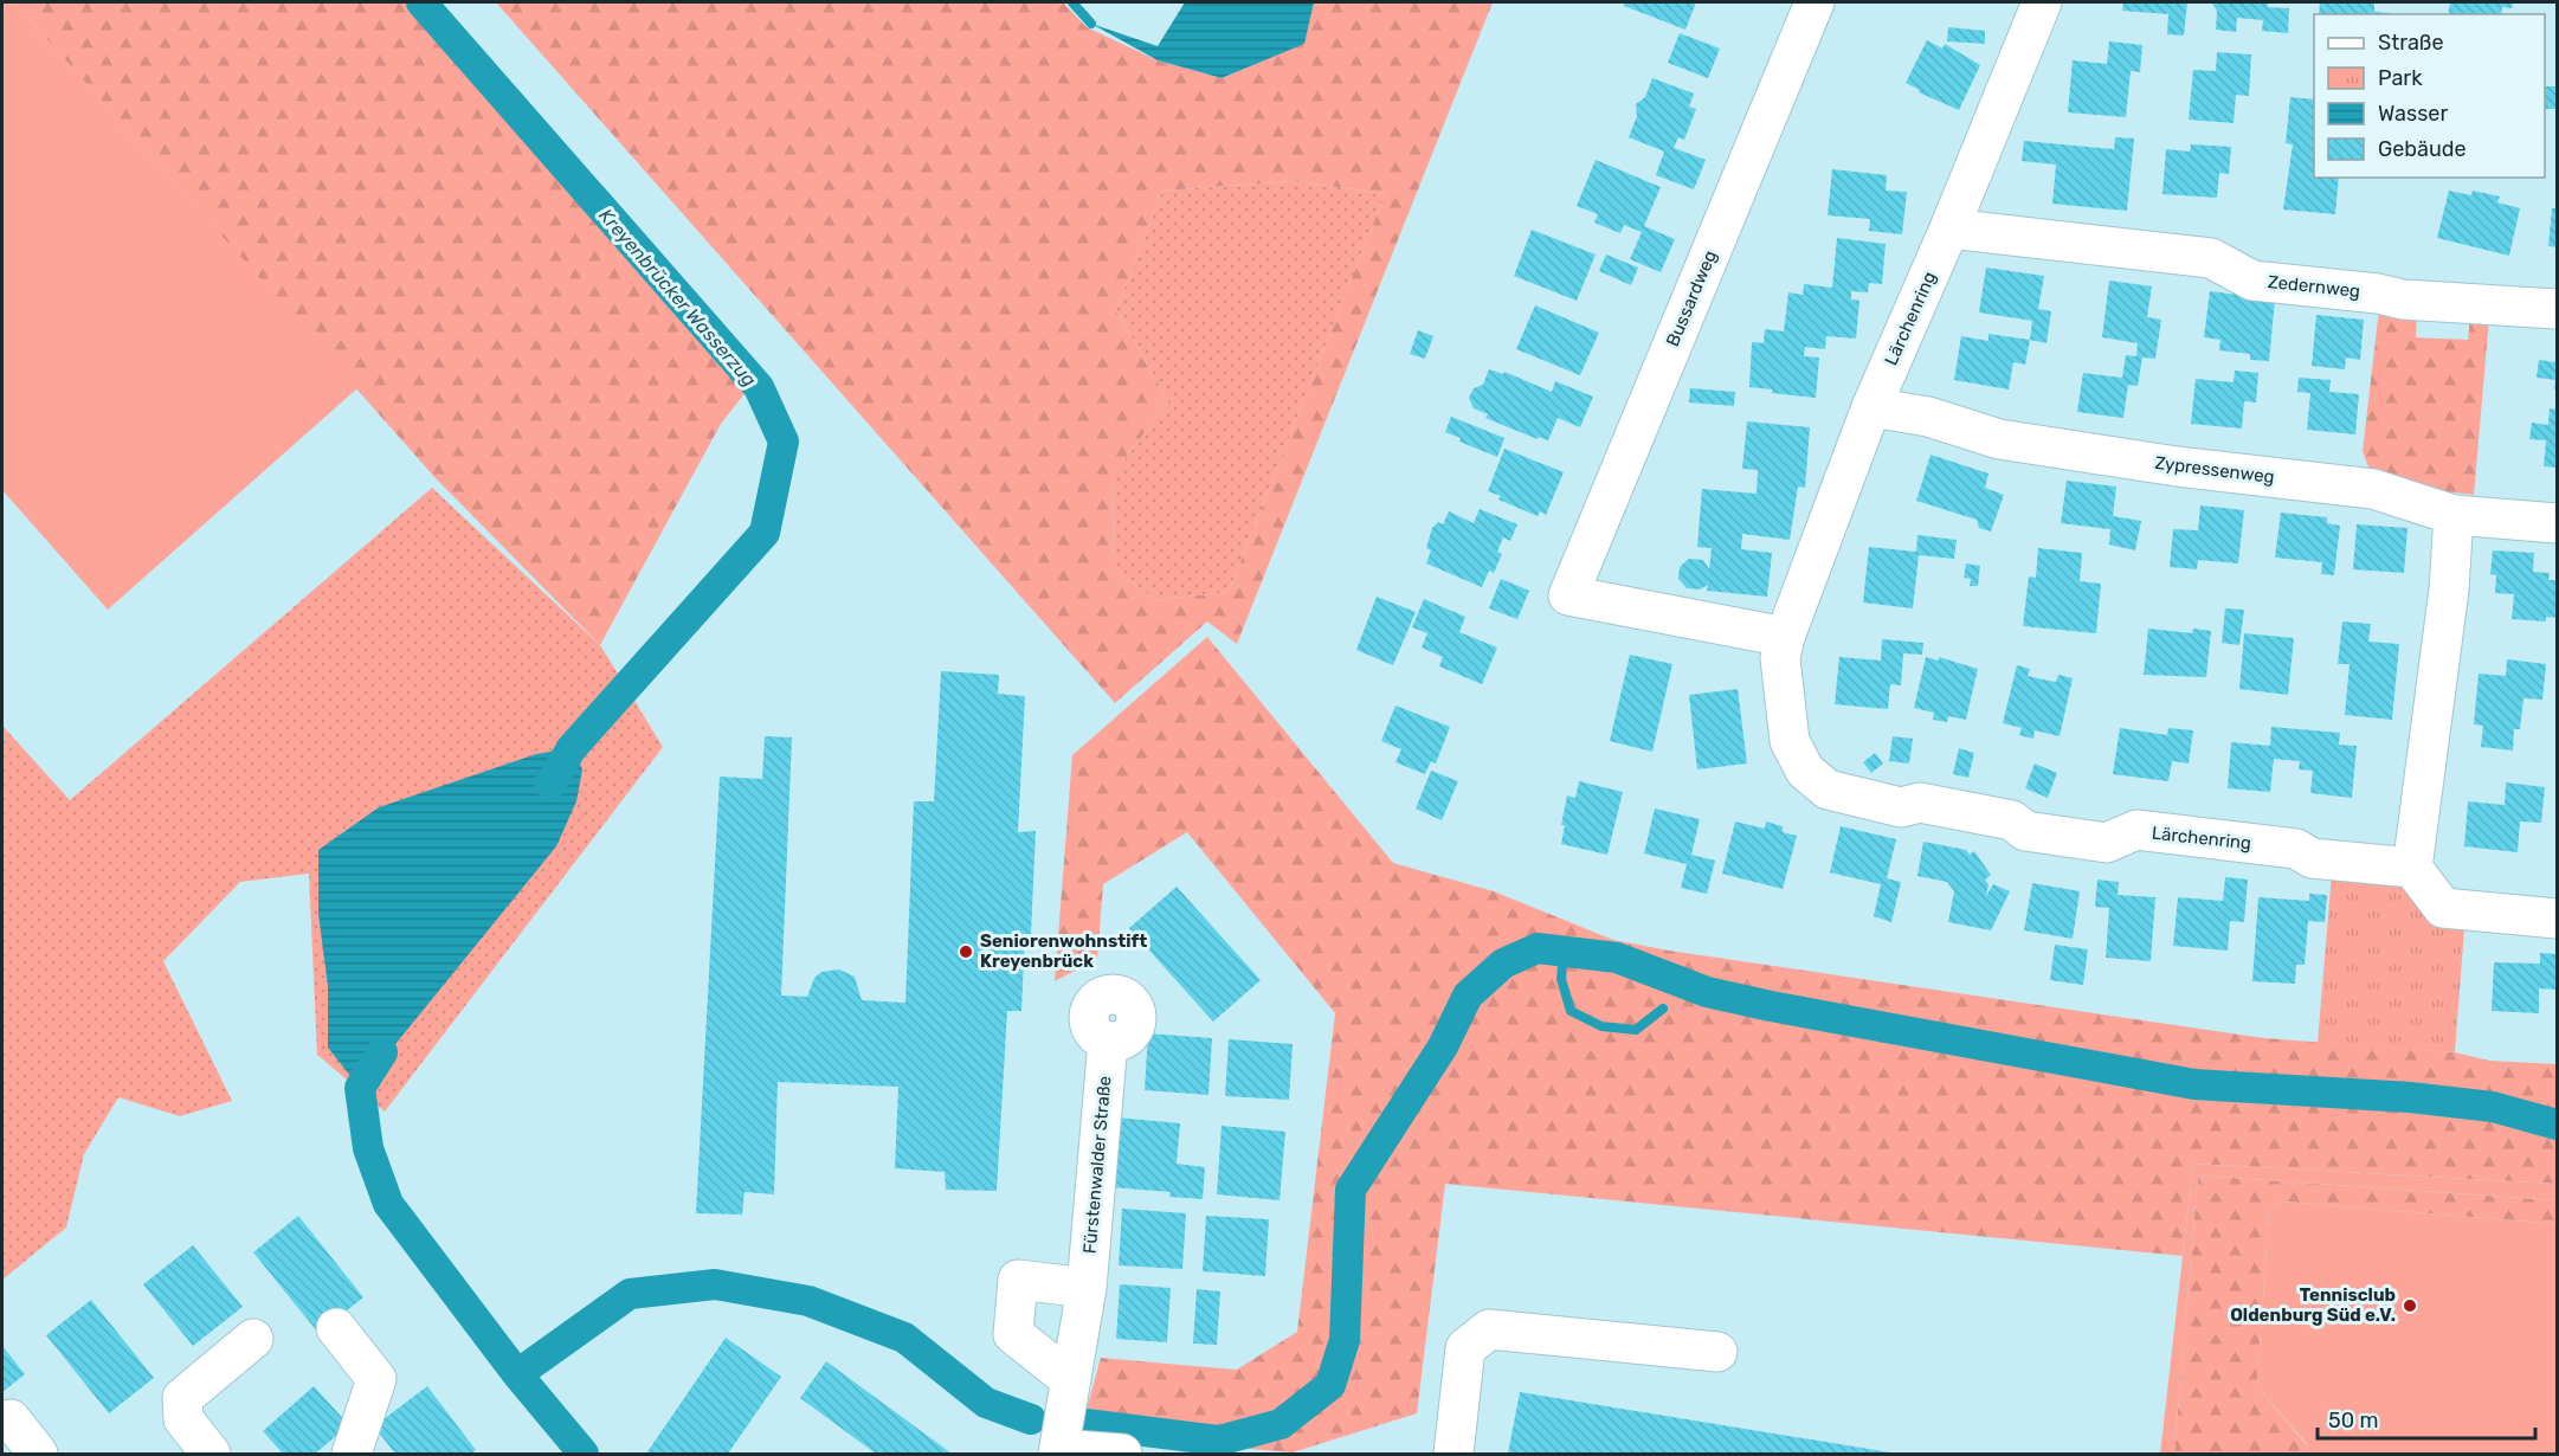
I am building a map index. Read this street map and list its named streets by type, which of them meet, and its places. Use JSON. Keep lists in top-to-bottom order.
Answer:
{
  "streets": {
    "street": [
      "Zedernweg",
      "Bussardweg",
      "Lärchenring",
      "Zypressenweg",
      "Fürstenwalder Straße"
    ]
  },
  "crossings": [
    ["Zedernweg", "Lärchenring"],
    ["Bussardweg", "Lärchenring"],
    ["Lärchenring", "Zypressenweg"]
  ],
  "water": ["Kreyenbrücker Wasserzug"],
  "places": ["Seniorenwohnstift Kreyenbrück", "Tennisclub Oldenburg Süd e.V."],
  "legend": [
    "Straße",
    "Park",
    "Wasser",
    "Gebäude"
  ],
  "scale_bar": "50 m"
}
